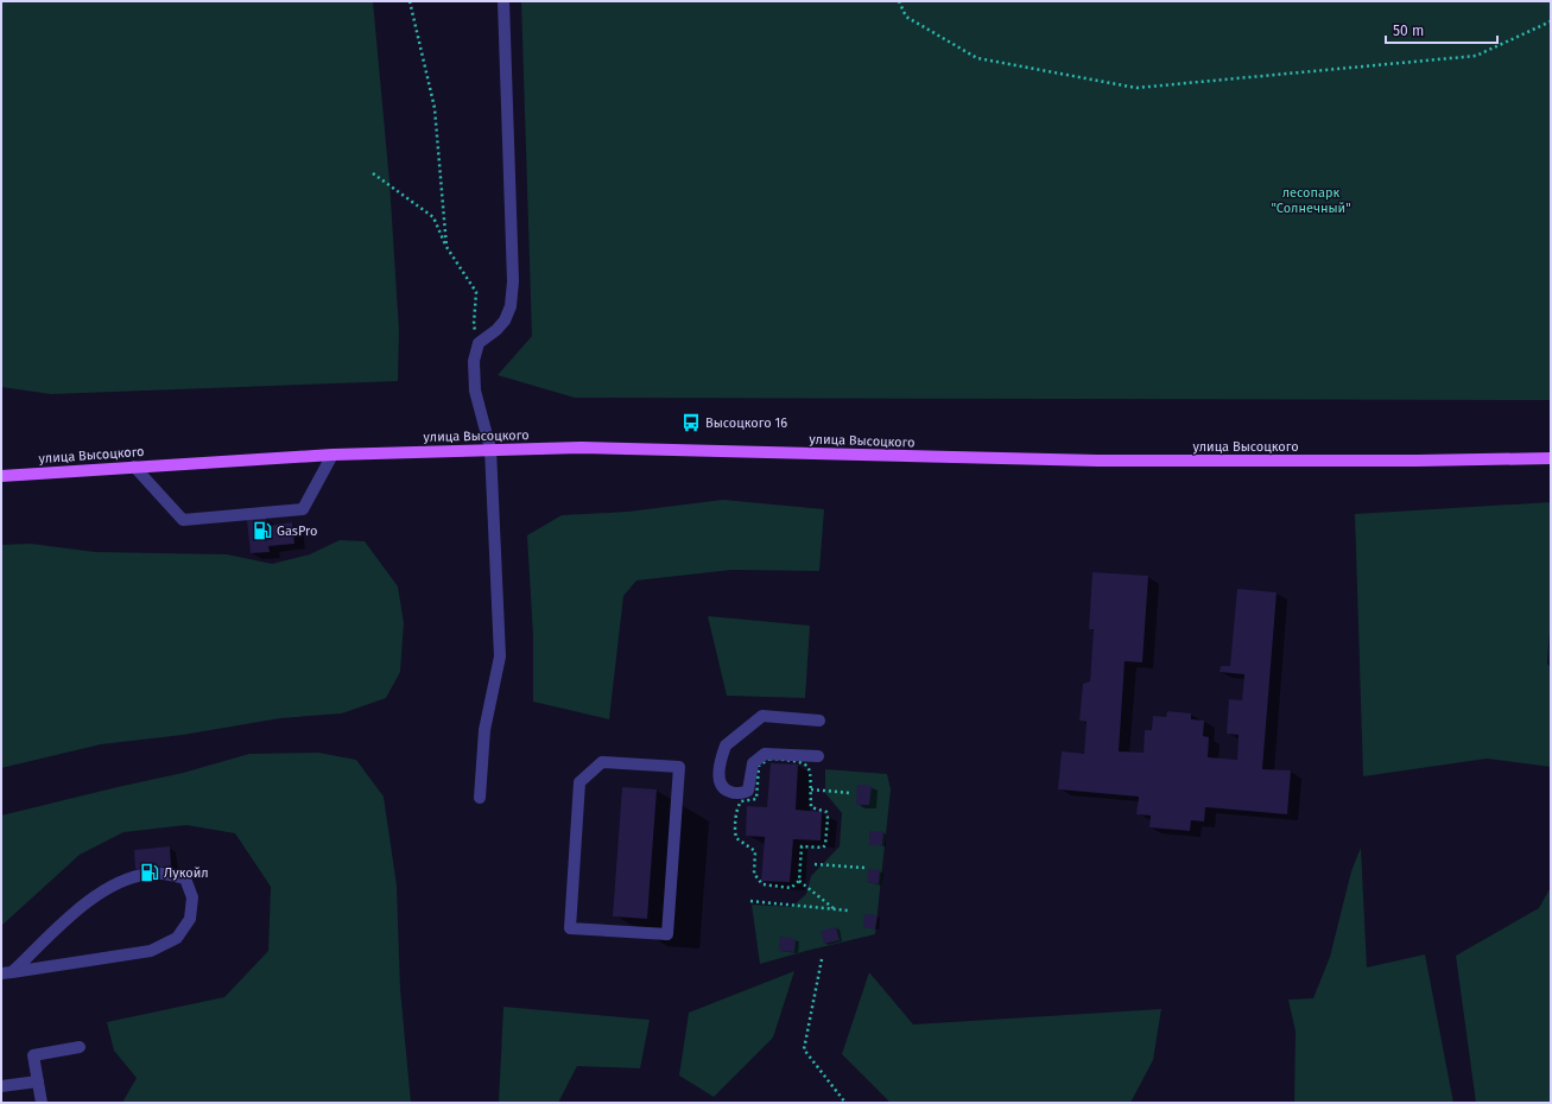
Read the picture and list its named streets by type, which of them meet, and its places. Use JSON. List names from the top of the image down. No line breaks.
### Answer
{"streets":{"main road":["улица Высоцкого"]},"parks":["лесопарк \"Солнечный\""],"places":{"bus stop":["Высоцкого 16"],"fuel station":["GasPro","Лукойл"]},"scale_bar":"50 m"}
